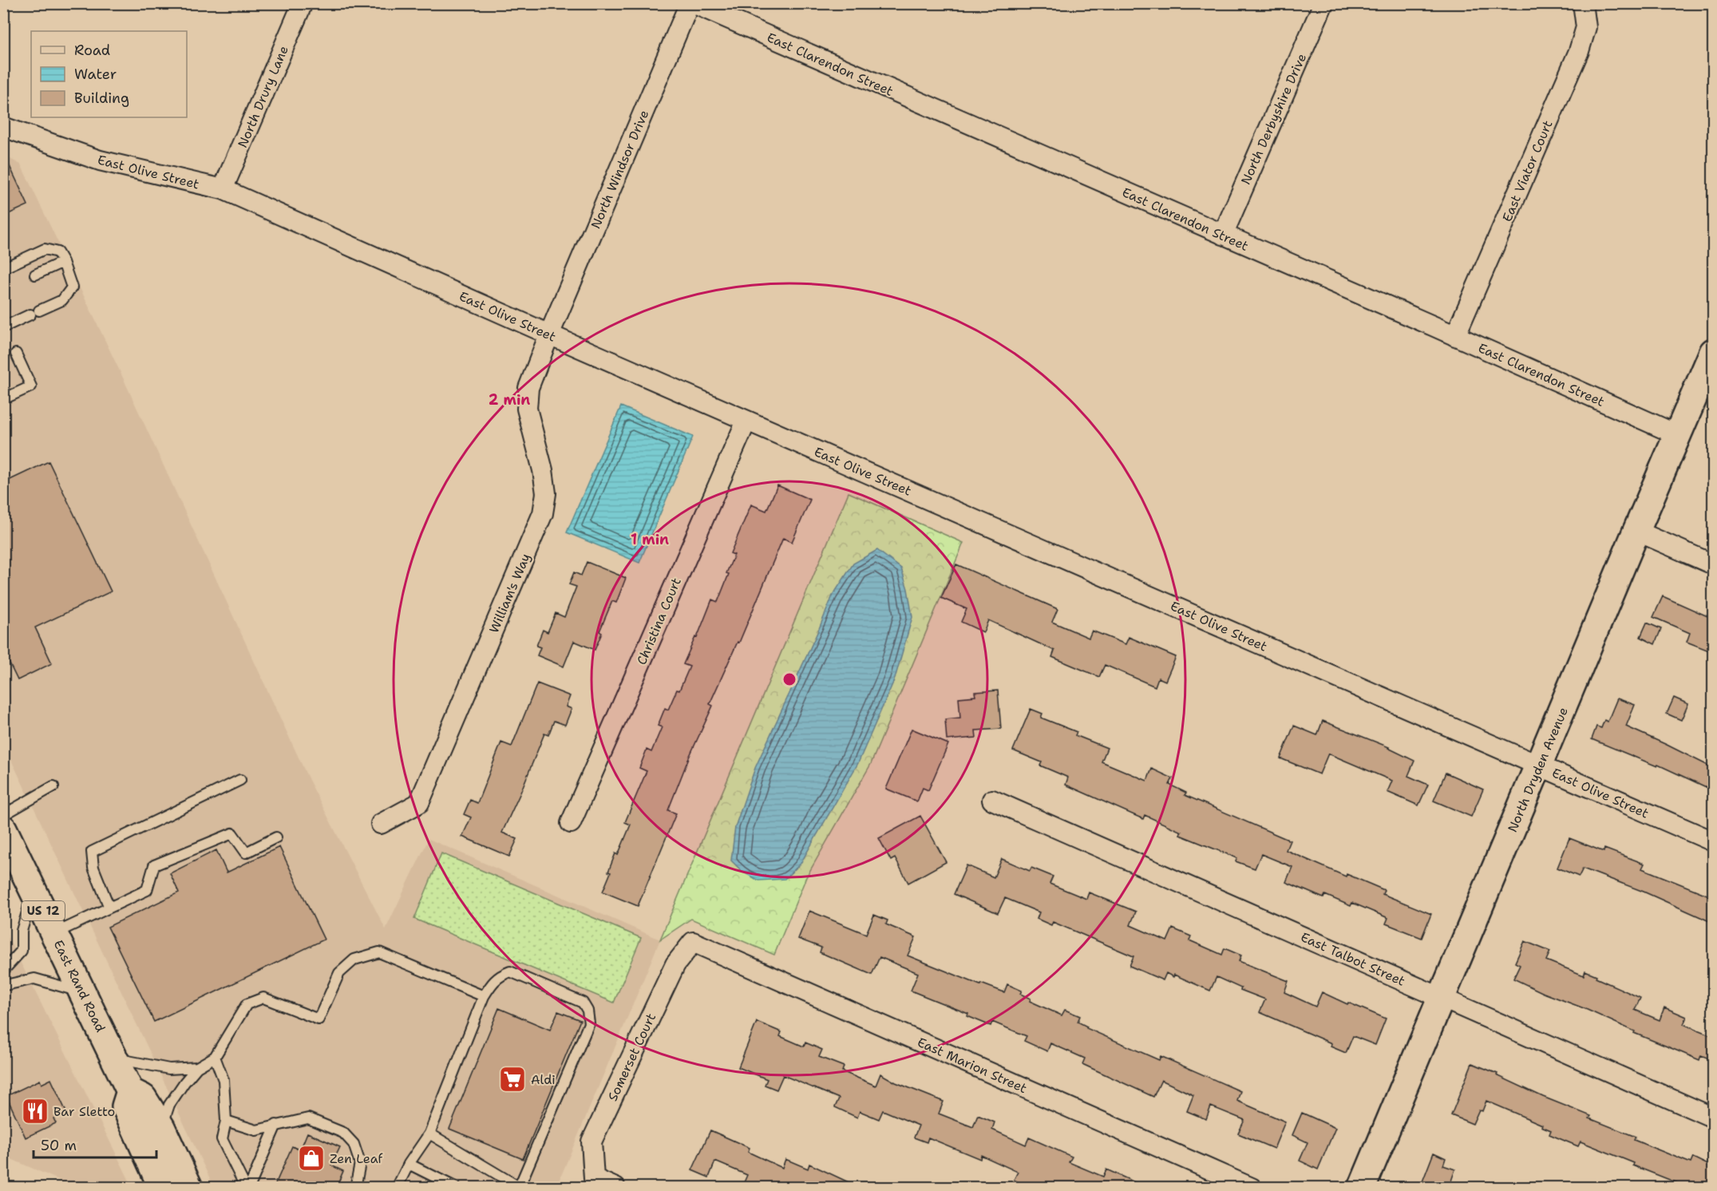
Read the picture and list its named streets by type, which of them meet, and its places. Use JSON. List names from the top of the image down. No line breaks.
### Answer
{"streets":{"street":["East Clarendon Street","North Drury Lane","North Derbyshire Drive","North Windsor Drive","East Viator Court","East Olive Street","William's Way","Christina Court","North Dryden Avenue","US 12","East Talbot Street","East Rand Road","Somerset Court","East Marion Street"]},"crossings":[["East Clarendon Street","North Derbyshire Drive"],["East Clarendon Street","North Windsor Drive"],["East Clarendon Street","East Viator Court"],["East Clarendon Street","North Dryden Avenue"],["North Drury Lane","East Olive Street"],["North Windsor Drive","East Olive Street"],["North Windsor Drive","William's Way"],["East Olive Street","William's Way"],["East Olive Street","Christina Court"],["East Olive Street","North Dryden Avenue"],["North Dryden Avenue","East Talbot Street"],["Somerset Court","East Marion Street"]],"places":{"supermarket":["Aldi"],"restaurant":["Bar Sletto"],"shop":["Zen Leaf"]},"legend":["Road","Water","Building"],"scale_bar":"50 m","rings":["2 min","1 min"]}
